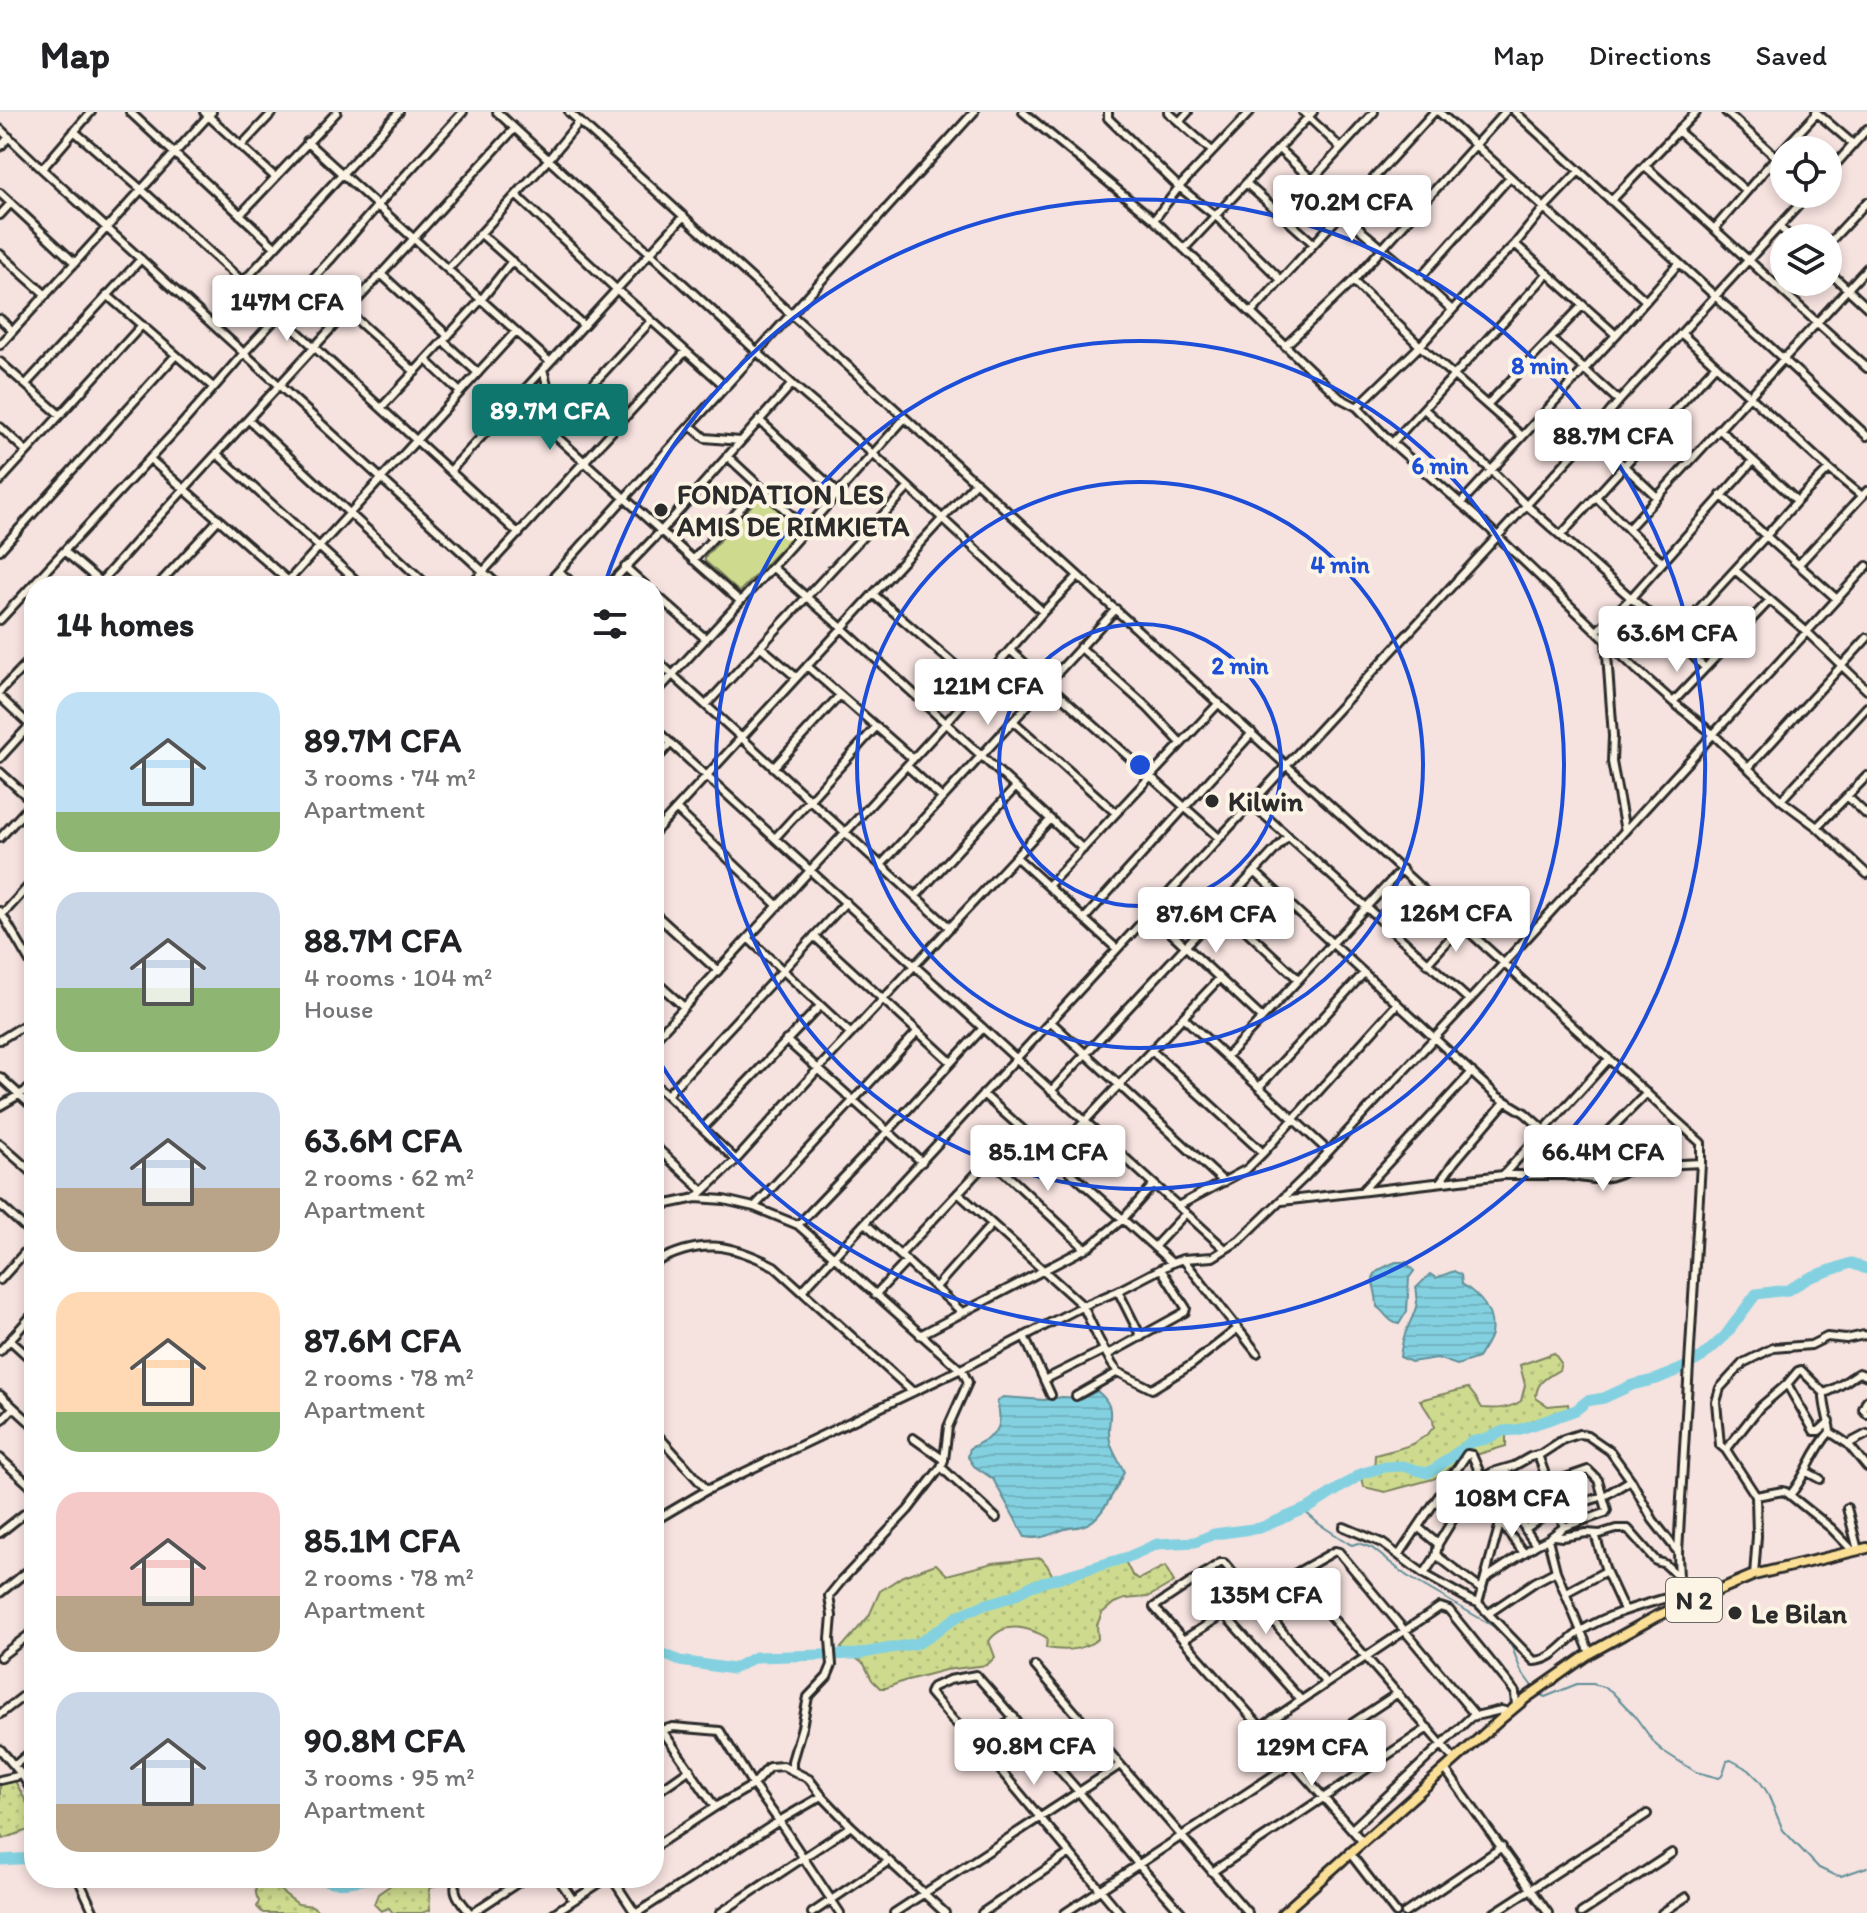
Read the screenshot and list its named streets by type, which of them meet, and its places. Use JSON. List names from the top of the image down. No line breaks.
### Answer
{"streets":{"main road":["N 2"]},"places":["FONDATION LES AMIS DE RIMKIETA","Kilwin","Le Bilan"],"page":{"header":"Map","nav":["Map","Directions","Saved"],"price":["70.2M CFA","147M CFA","89.7M CFA","88.7M CFA","63.6M CFA","121M CFA","126M CFA","87.6M CFA","85.1M CFA","66.4M CFA","108M CFA","135M CFA","90.8M CFA","129M CFA"],"heading":"14 homes","list":[{"name":"89.7M CFA","note":"3 rooms · 74 m² · Apartment"},{"name":"88.7M CFA","note":"4 rooms · 104 m² · House"},{"name":"63.6M CFA","note":"2 rooms · 62 m² · Apartment"},{"name":"87.6M CFA","note":"2 rooms · 78 m² · Apartment"},{"name":"85.1M CFA","note":"2 rooms · 78 m² · Apartment"},{"name":"90.8M CFA","note":"3 rooms · 95 m² · Apartment"}]},"rings":["8 min","6 min","4 min","2 min"]}
